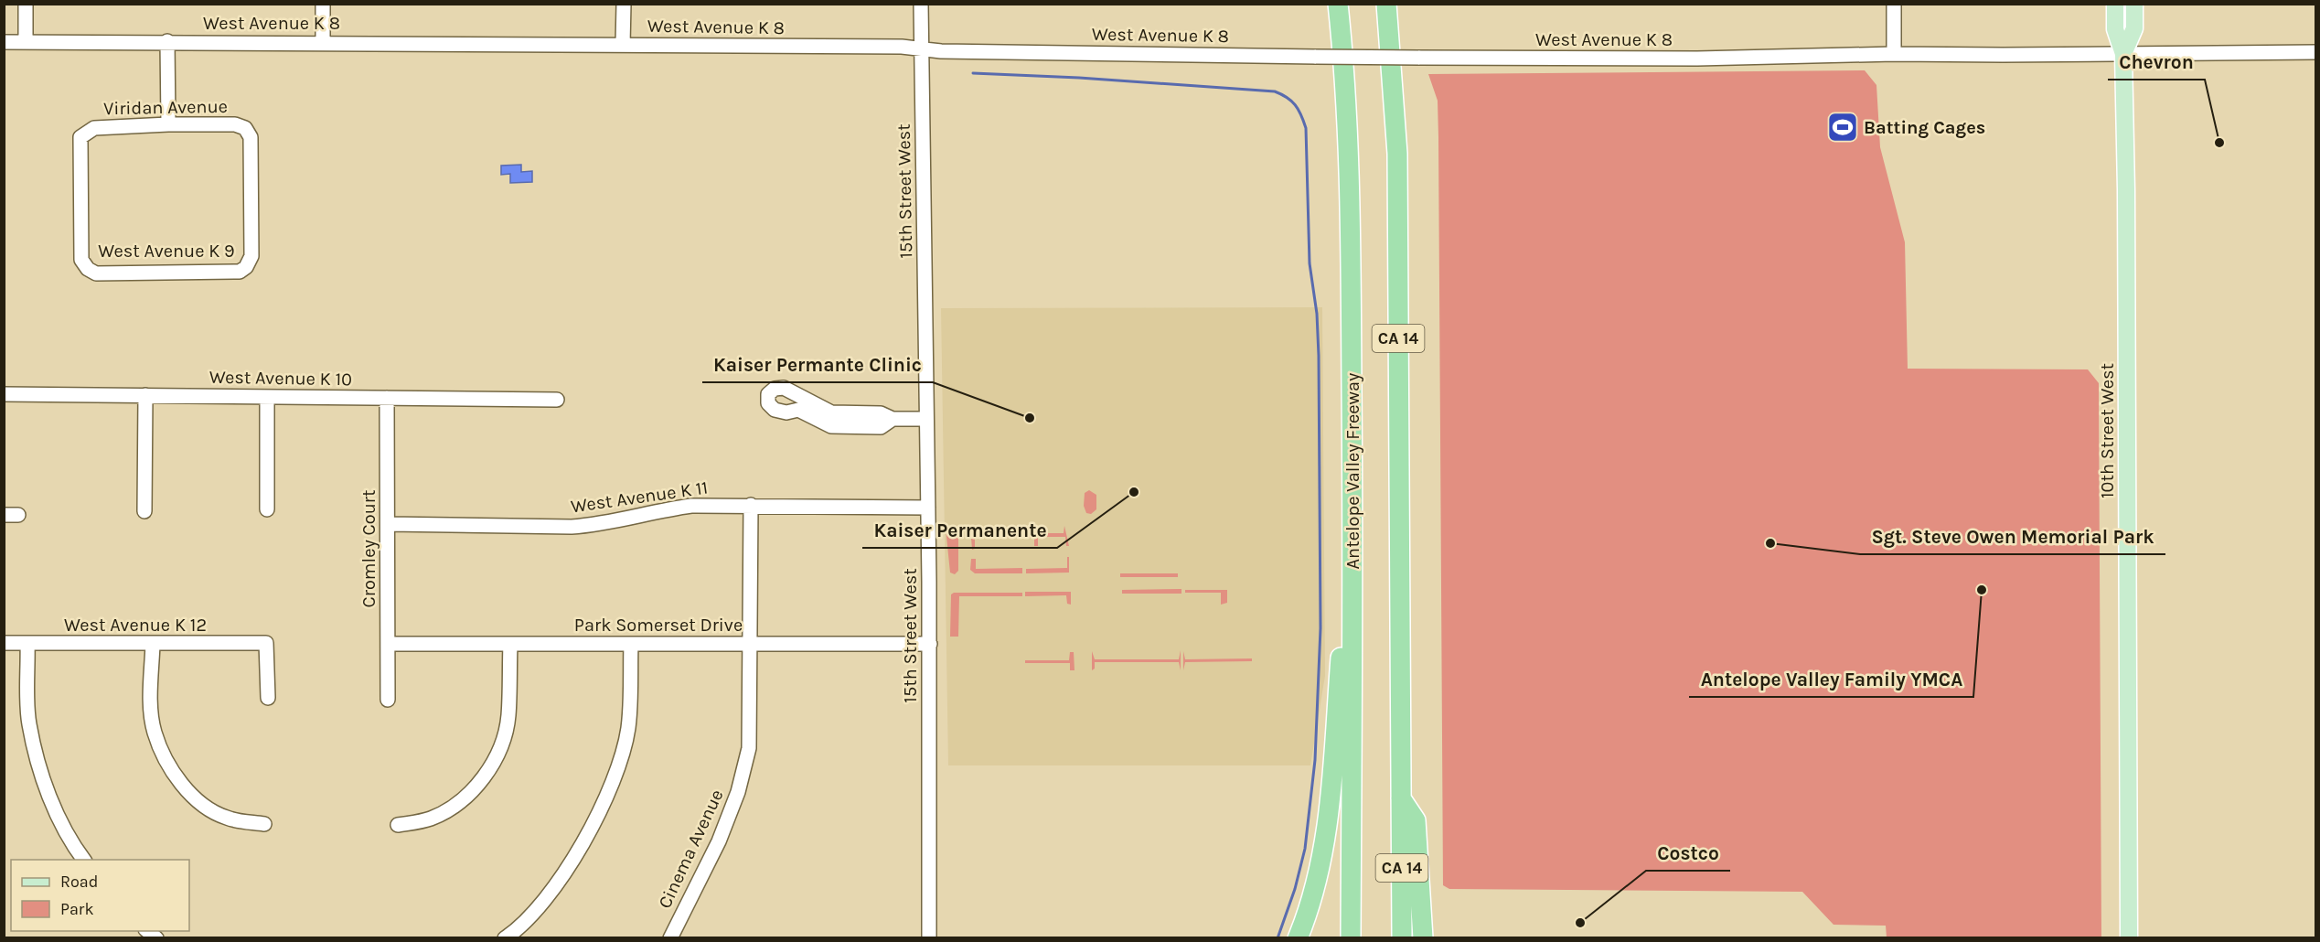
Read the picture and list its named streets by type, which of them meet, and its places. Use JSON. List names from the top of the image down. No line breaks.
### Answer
{"streets":{"highway":["CA 14","Antelope Valley Freeway"],"main road":["10th Street West"],"street":["West Avenue K 8","Viridan Avenue","15th Street West","West Avenue K 9","West Avenue K 10","West Avenue K 11","Cromley Court","West Avenue K 12","Park Somerset Drive","Cinema Avenue"]},"crossings":[["West Avenue K 8","15th Street West"],["West Avenue K 8","10th Street West"],["Viridan Avenue","West Avenue K 9"],["15th Street West","West Avenue K 11"],["15th Street West","Park Somerset Drive"],["West Avenue K 10","Cromley Court"],["West Avenue K 11","Cromley Court"],["West Avenue K 11","Cinema Avenue"],["Cromley Court","Park Somerset Drive"],["Park Somerset Drive","Cinema Avenue"]],"places":{"sports":["Batting Cages"],"other":["Chevron","Kaiser Permante Clinic","Kaiser Permanente","Sgt. Steve Owen Memorial Park","Antelope Valley Family YMCA","Costco"]},"legend":["Road","Park"]}
